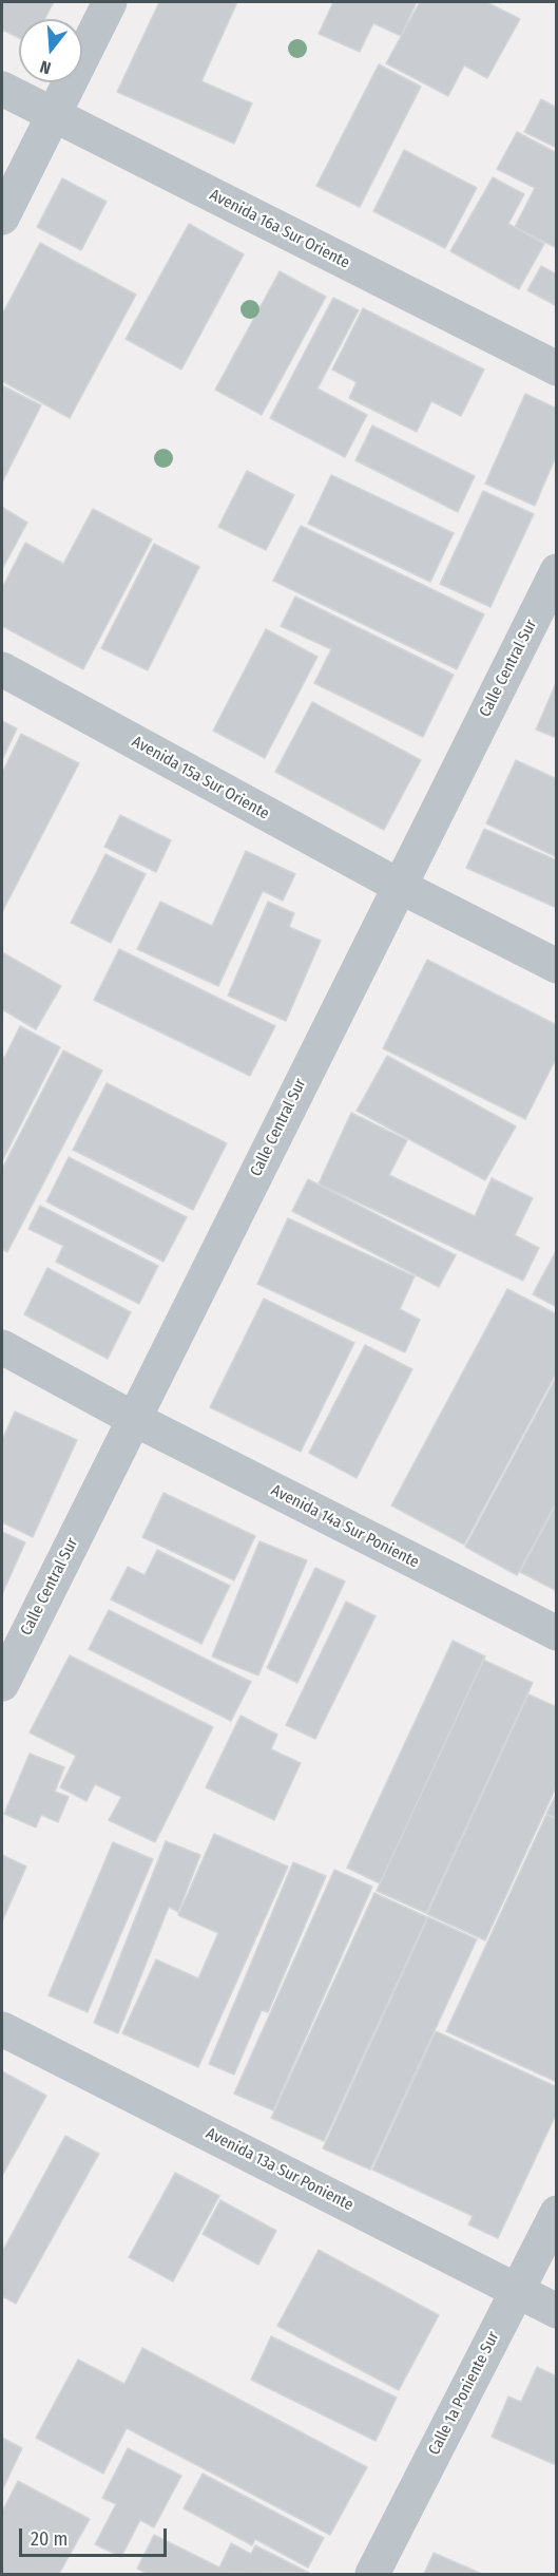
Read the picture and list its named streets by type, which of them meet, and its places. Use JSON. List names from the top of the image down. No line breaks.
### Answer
{"streets":{"street":["Avenida 16a Sur Oriente","Calle Central Sur","Avenida 15a Sur Oriente","Avenida 14a Sur Poniente","Avenida 13a Sur Poniente","Calle 1a Poniente Sur"]},"crossings":[["Calle Central Sur","Avenida 15a Sur Oriente"],["Calle Central Sur","Avenida 14a Sur Poniente"],["Avenida 13a Sur Poniente","Calle 1a Poniente Sur"]],"scale_bar":"20 m","north":"bottom"}
